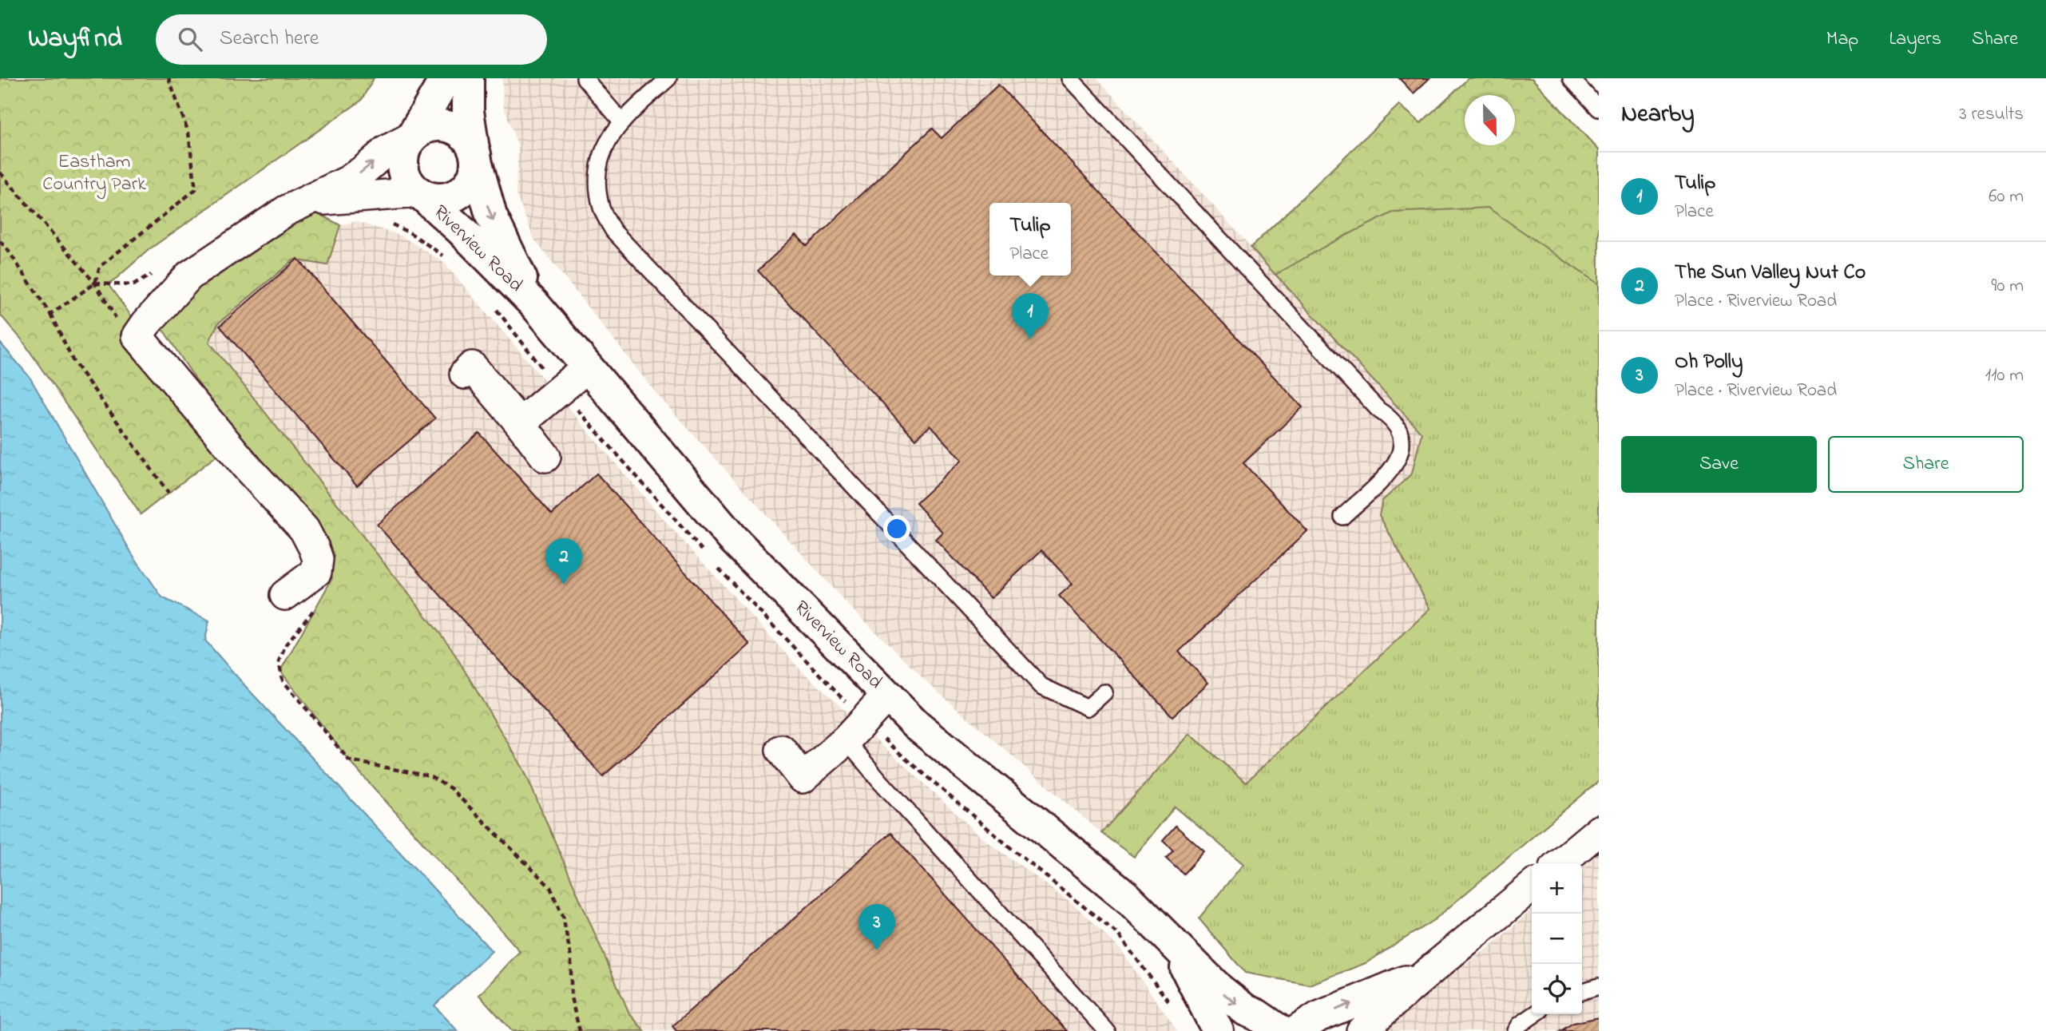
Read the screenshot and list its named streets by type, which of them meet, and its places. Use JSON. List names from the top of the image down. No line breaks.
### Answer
{"streets":{"street":["Riverview Road"]},"parks":["Eastham Country Park"],"north":"bottom","page":{"header":"Wayfind","search":"Search here","nav":["Map","Layers","Share"],"heading":["Nearby","3 results"],"list":[{"mark":"1","name":"Tulip","note":"Place","value":"60 m"},{"mark":"2","name":"The Sun Valley Nut Co","note":"Place · Riverview Road","value":"90 m"},{"mark":"3","name":"Oh Polly","note":"Place · Riverview Road","value":"110 m"}],"popup":["Tulip","Place"],"pins":["1","2","3"],"buttons":["Save","Share"],"map_buttons":["+","−"]}}
